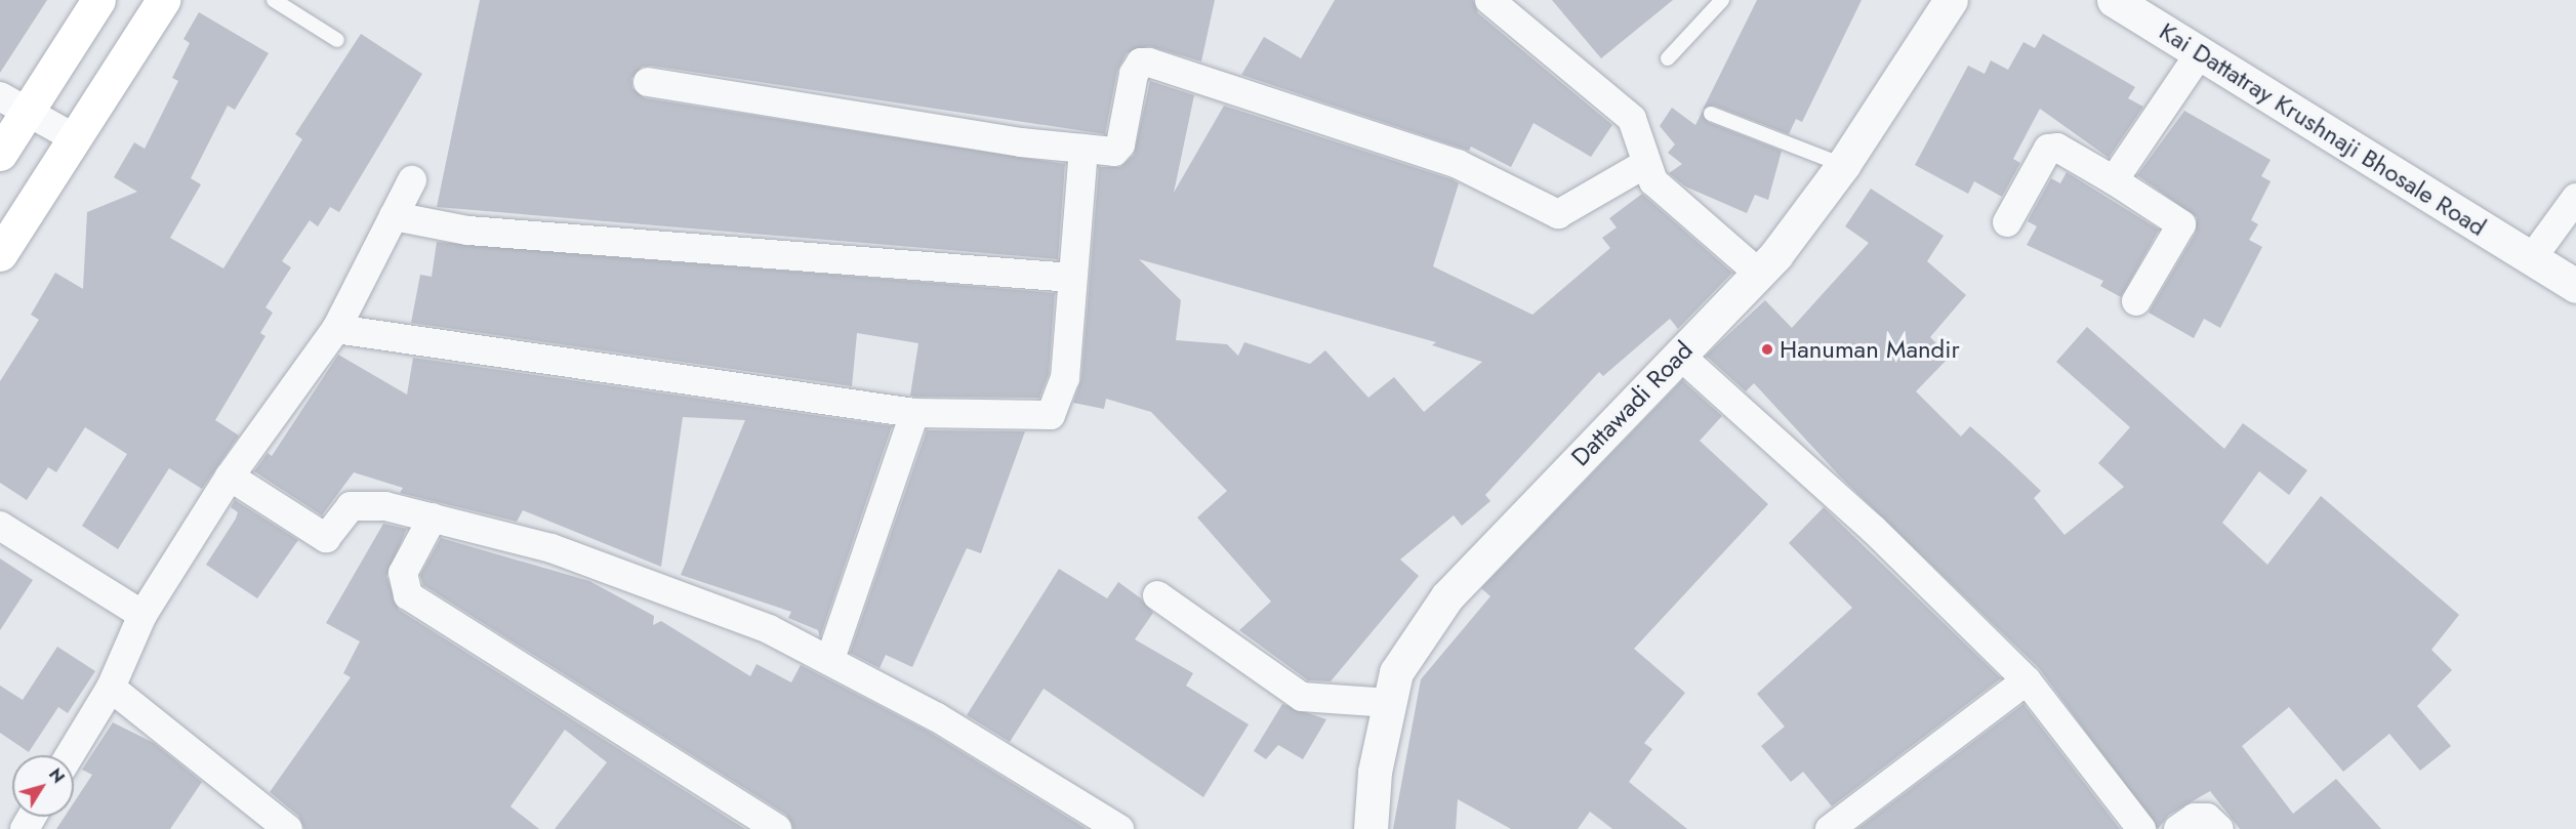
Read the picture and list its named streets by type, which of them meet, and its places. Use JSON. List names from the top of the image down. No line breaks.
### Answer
{"streets":{"street":["Kai Dattatray Krushnaji Bhosale Road","Dattawadi Road"]},"places":["Hanuman Mandir"],"north":"top right"}
